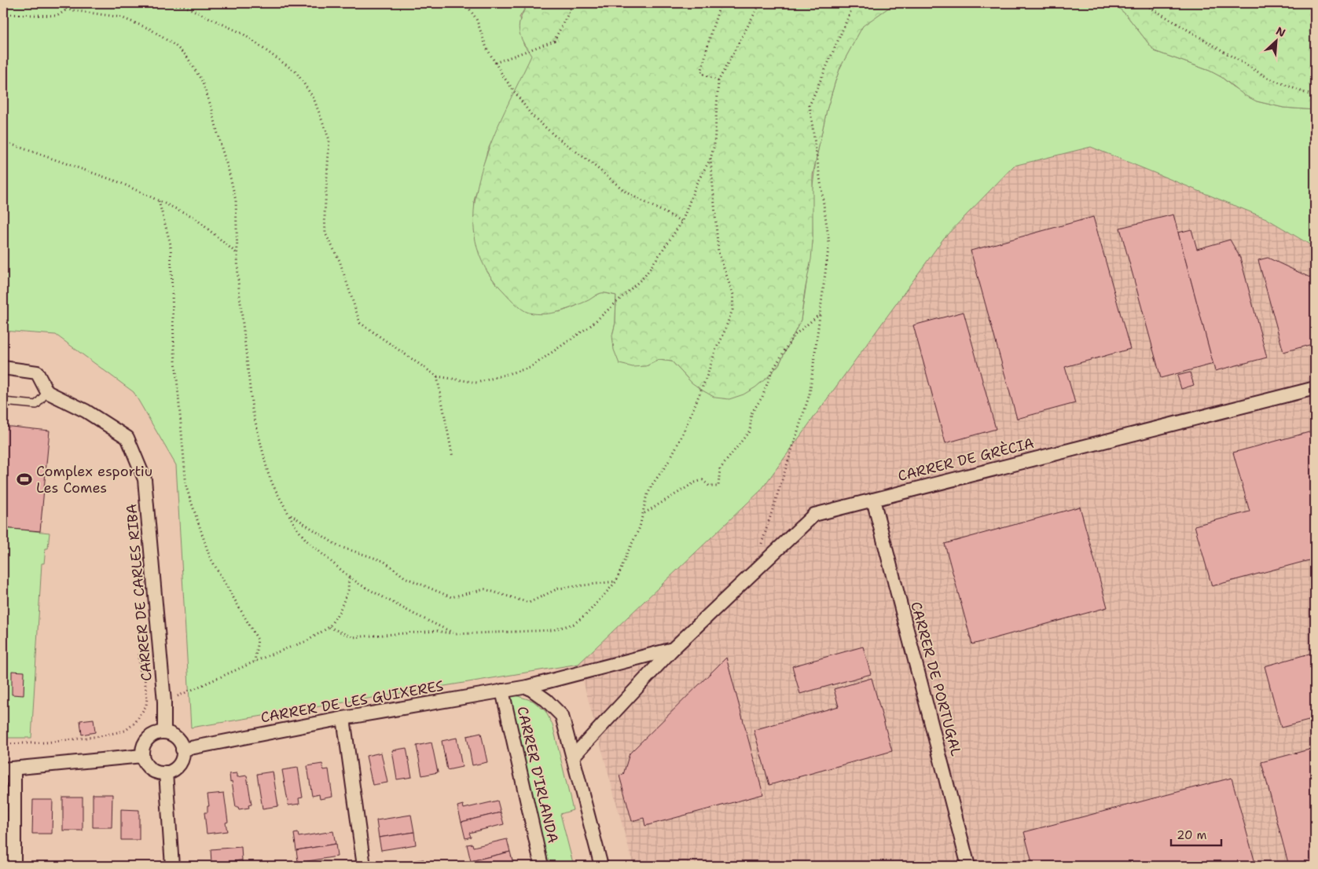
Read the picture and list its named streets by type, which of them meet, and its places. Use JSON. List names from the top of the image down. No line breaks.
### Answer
{"streets":{"street":["CARRER DE GRÈCIA","CARRER DE CARLES RIBA","CARRER DE PORTUGAL","CARRER DE LES GUIXERES","CARRER D'IRLANDA"]},"crossings":[["CARRER DE GRÈCIA","CARRER DE PORTUGAL"],["CARRER DE GRÈCIA","CARRER DE LES GUIXERES"],["CARRER DE GRÈCIA","CARRER D'IRLANDA"],["CARRER DE CARLES RIBA","CARRER DE LES GUIXERES"],["CARRER DE LES GUIXERES","CARRER D'IRLANDA"]],"places":{"sports":["Complex esportiu Les Comes"]},"scale_bar":"20 m","north":"top right"}
